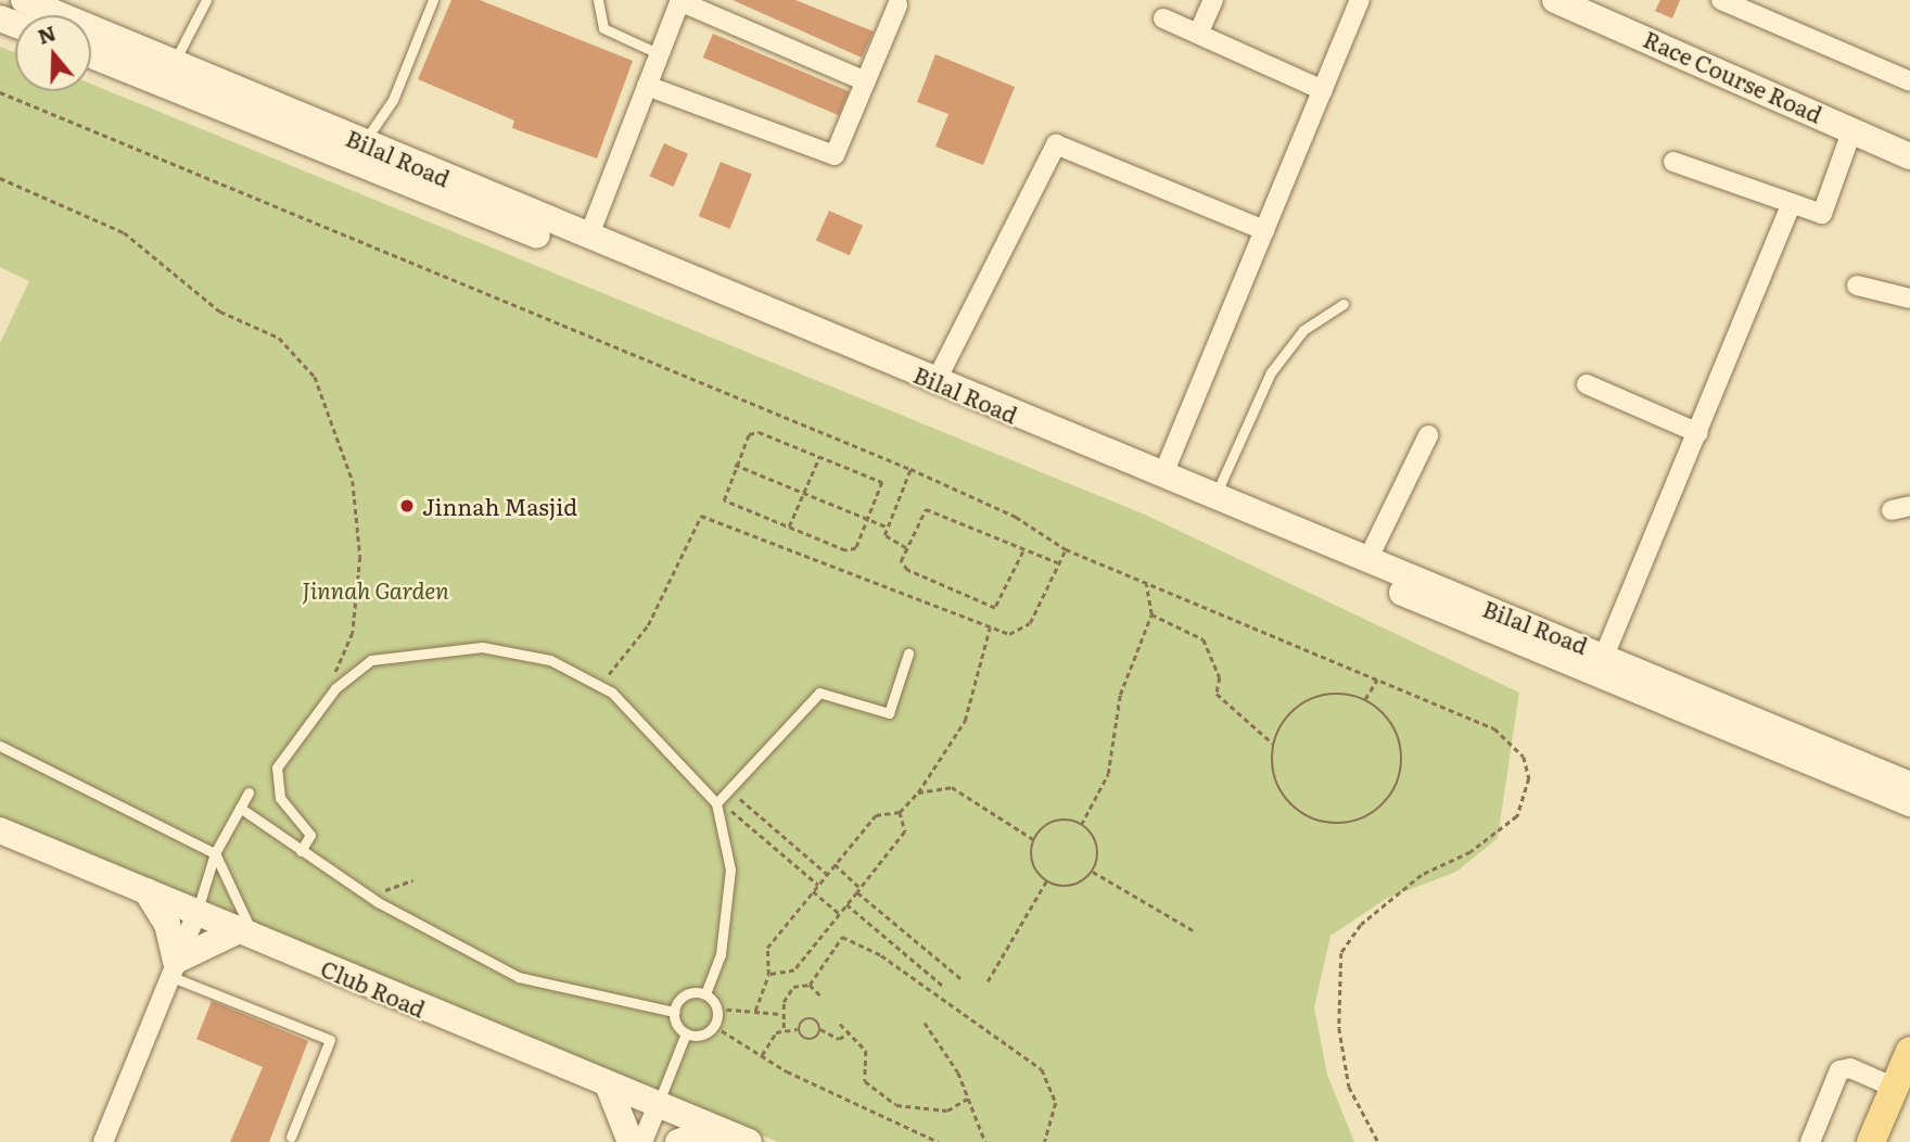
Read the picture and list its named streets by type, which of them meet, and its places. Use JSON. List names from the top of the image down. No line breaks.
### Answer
{"streets":{"main road":["Race Course Road","Bilal Road","Club Road"]},"parks":["Jinnah Garden"],"places":["Jinnah Masjid"],"north":"top"}
